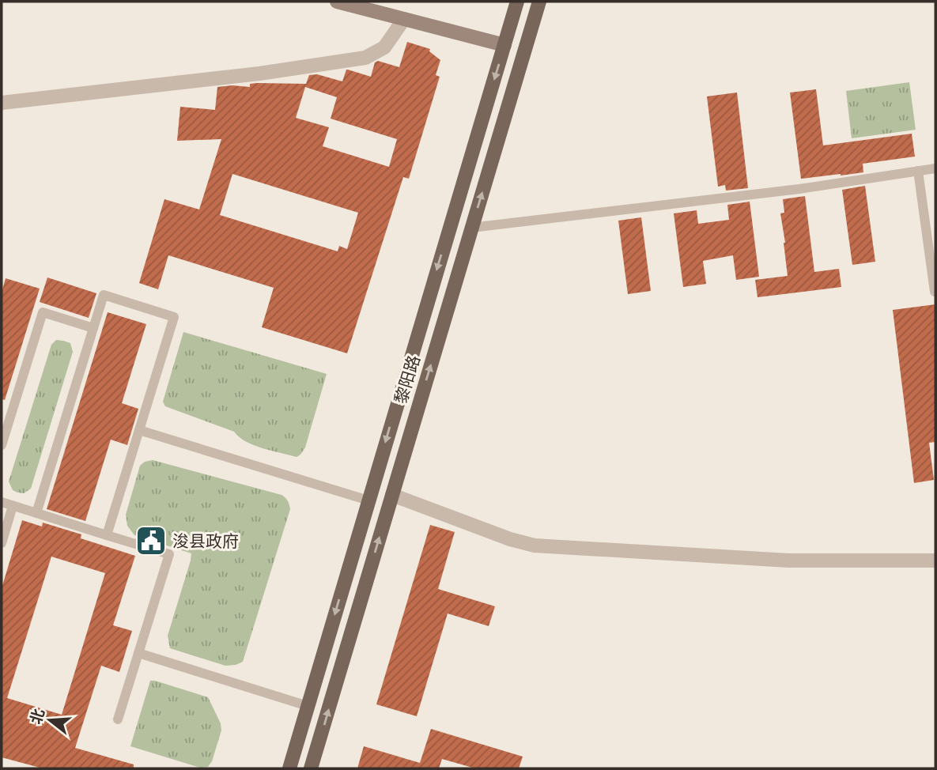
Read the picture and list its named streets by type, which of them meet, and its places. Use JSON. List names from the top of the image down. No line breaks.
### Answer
{"streets":{"main road":["黎阳路"]},"places":{"public building":["浚县政府"]},"north":"left"}
